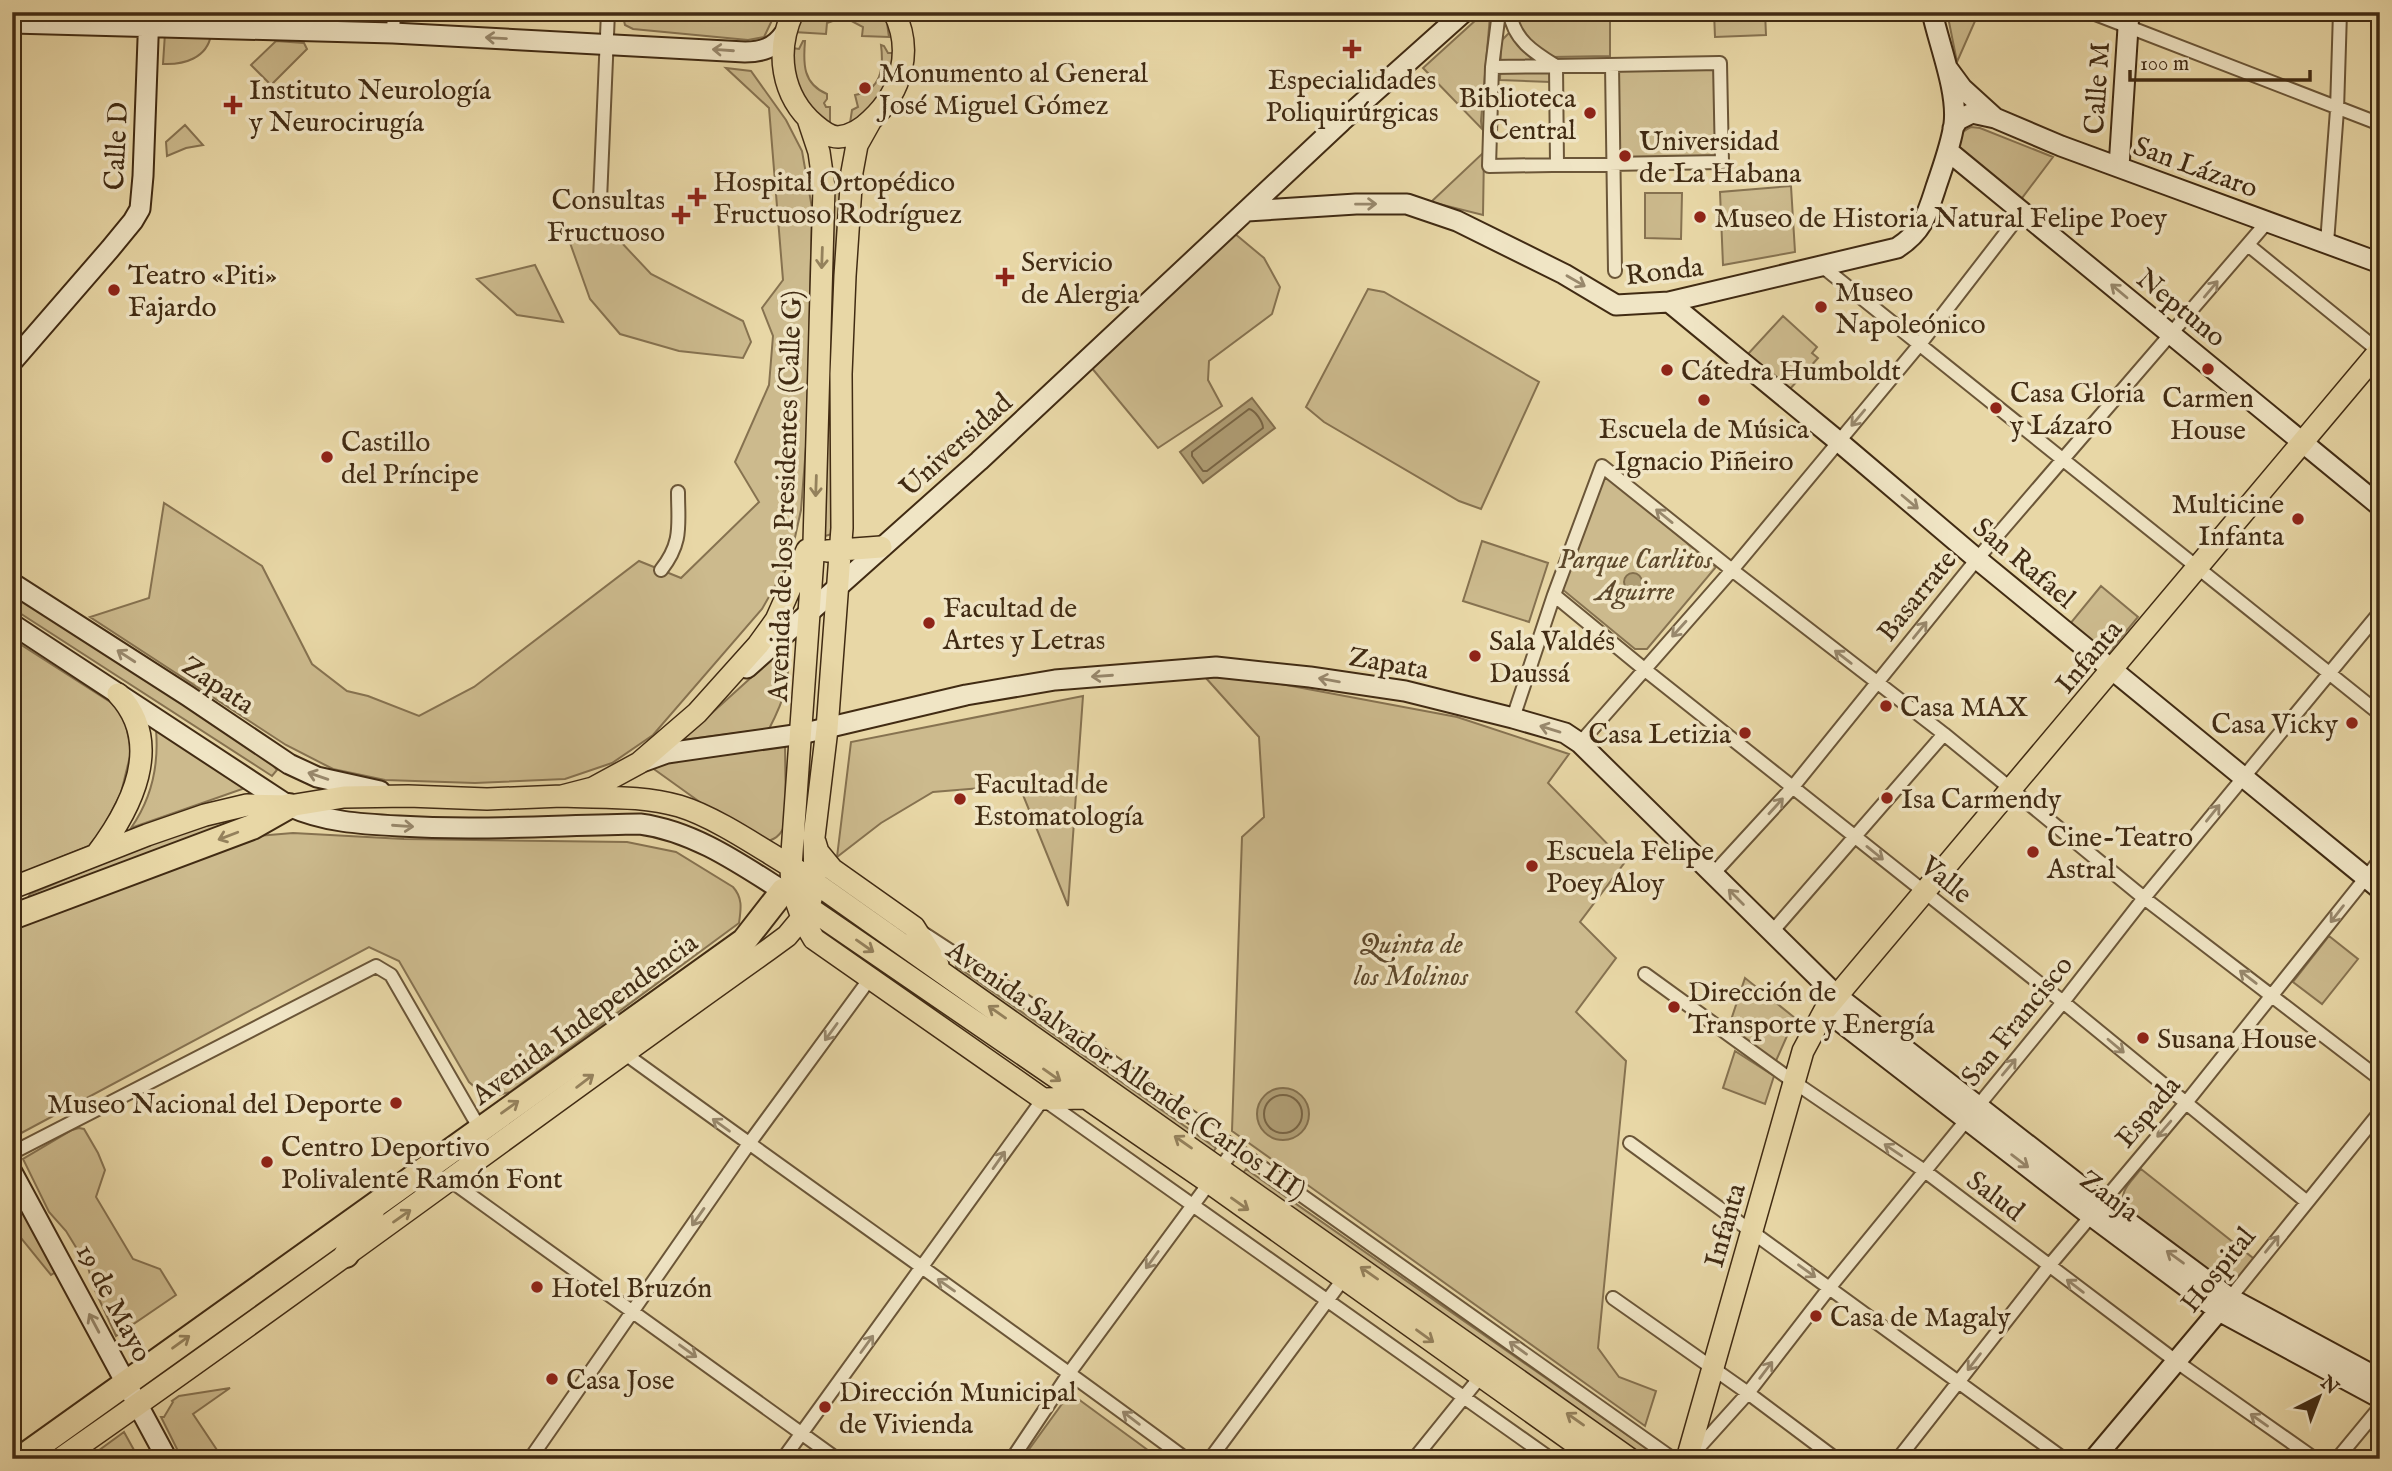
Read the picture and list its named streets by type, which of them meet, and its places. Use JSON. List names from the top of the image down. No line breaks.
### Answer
{"streets":{"highway":["Avenida Independencia"],"main road":["Calle M","Calle D","San Lázaro","Ronda","Neptuno","Universidad","Avenida de los Presidentes (Calle G)","San Rafael","Infanta","Zapata","Avenida Salvador Allende (Carlos III)","Zanja","Hospital","19 de Mayo"],"street":["Basarrate","Valle","San Francisco","Espada","Salud"]},"crossings":[["Calle M","San Lázaro"],["San Lázaro","Ronda"],["San Lázaro","Basarrate"],["Ronda","Neptuno"],["Ronda","Universidad"],["Ronda","San Rafael"],["Neptuno","Basarrate"],["Neptuno","Infanta"],["Universidad","Avenida de los Presidentes (Calle G)"],["Avenida de los Presidentes (Calle G)","Zapata"],["Avenida de los Presidentes (Calle G)","Avenida Independencia"],["Avenida de los Presidentes (Calle G)","Avenida Salvador Allende (Carlos III)"],["San Rafael","Basarrate"],["San Rafael","Infanta"],["San Rafael","San Francisco"],["San Rafael","Espada"],["Basarrate","Zapata"],["Basarrate","Valle"],["Infanta","Zapata"],["Infanta","Valle"],["Infanta","San Francisco"],["Infanta","Salud"],["Infanta","Zanja"],["Zapata","Avenida Salvador Allende (Carlos III)"],["Zapata","Zanja"],["Valle","San Francisco"],["Valle","Espada"],["Valle","Hospital"],["Avenida Independencia","Avenida Salvador Allende (Carlos III)"],["Avenida Independencia","19 de Mayo"],["San Francisco","Salud"],["San Francisco","Zanja"],["Espada","Salud"],["Espada","Zanja"],["Salud","Hospital"],["Zanja","Hospital"]],"one_way":["Ronda","San Francisco","Espada","Salud","19 de Mayo"],"parks":["Parque Carlitos Aguirre","Quinta de los Molinos"],"places":{"health":["Especialidades Poliquirúrgicas","Instituto Neurología y Neurocirugía","Hospital Ortopédico Fructuoso Rodríguez","Consultas Fructuoso","Servicio de Alergia"],"other":["Monumento al General José Miguel Gómez","Biblioteca Central","Universidad de La Habana","Museo de Historia Natural Felipe Poey","Teatro «Piti» Fajardo","Museo Napoleónico","Carmen House","Cátedra Humboldt","Escuela de Música Ignacio Piñeiro","Casa Gloria y Lázaro","Castillo del Príncipe","Multicine Infanta","Facultad de Artes y Letras","Sala Valdés Daussá","Casa MAX","Casa Vicky","Casa Letizia","Isa Carmendy","Facultad de Estomatología","Cine-Teatro Astral","Escuela Felipe Poey Aloy","Dirección de Transporte y Energía","Susana House","Museo Nacional del Deporte","Centro Deportivo Polivalente Ramón Font","Hotel Bruzón","Casa de Magaly","Casa Jose","Dirección Municipal de Vivienda"]},"scale_bar":"100 m","north":"top right"}
